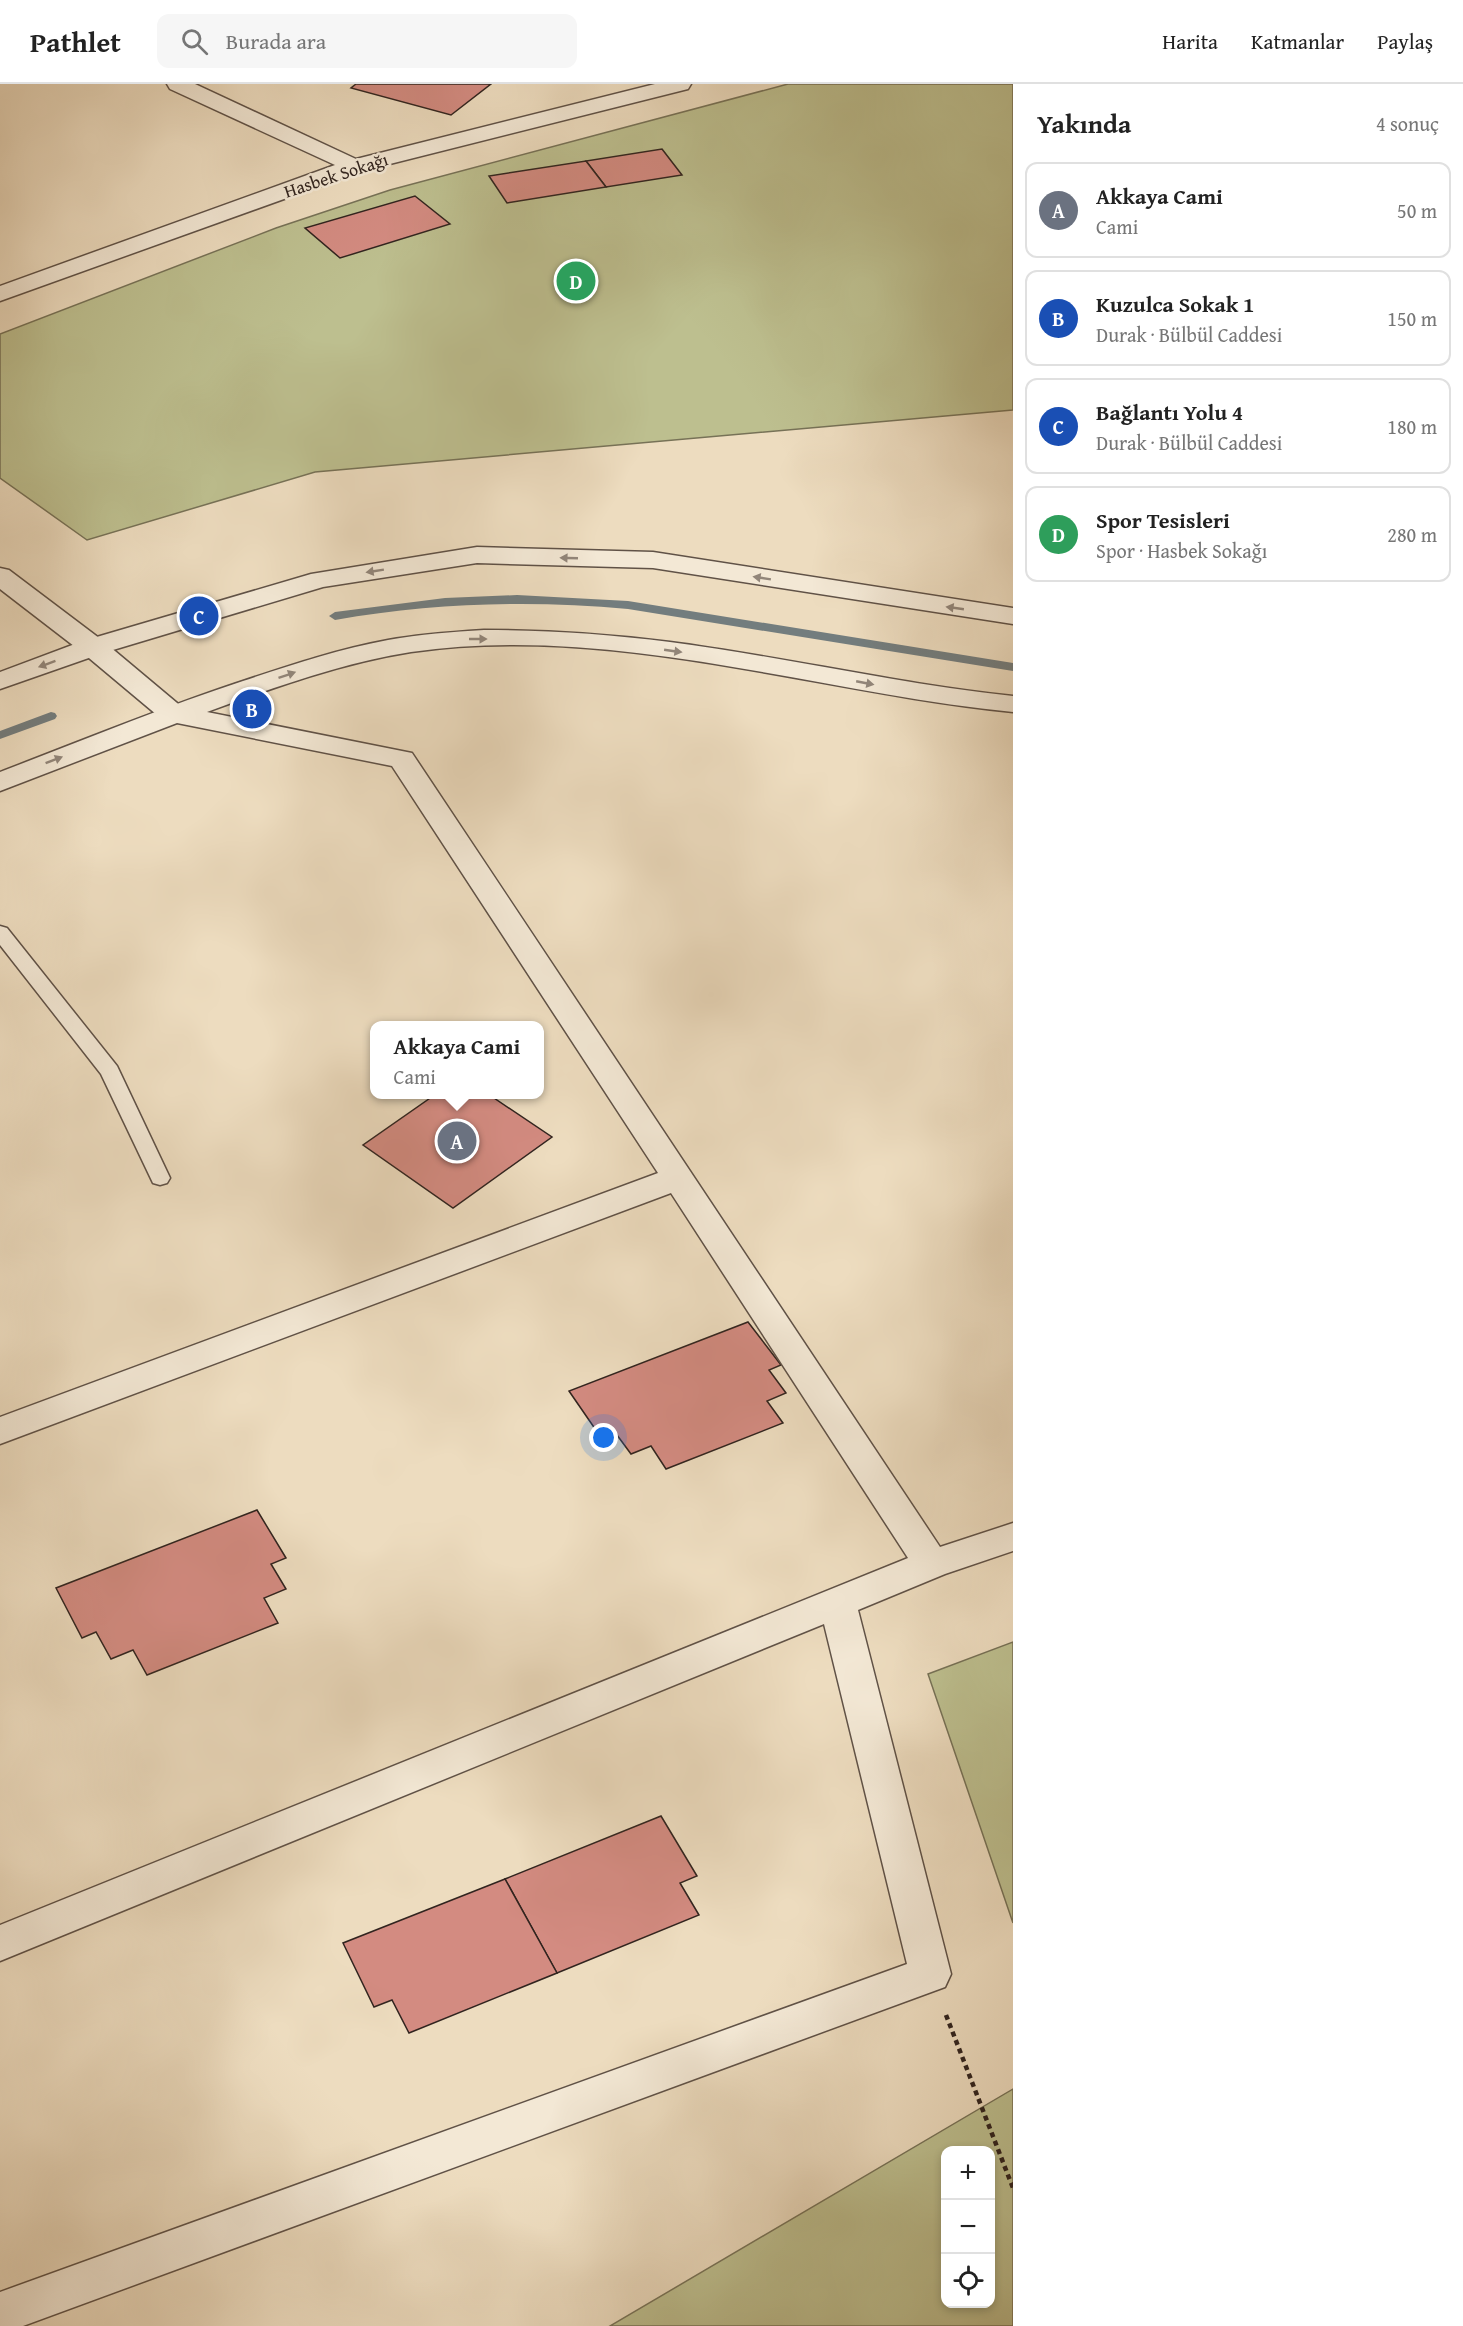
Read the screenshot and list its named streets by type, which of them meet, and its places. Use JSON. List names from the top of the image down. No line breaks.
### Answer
{"streets":{"street":["Hasbek Sokağı"]},"page":{"header":"Pathlet","search":"Burada ara","nav":["Harita","Katmanlar","Paylaş"],"heading":["Yakında","4 sonuç"],"list":[{"mark":"A","name":"Akkaya Cami","note":"Cami","value":"50 m"},{"mark":"B","name":"Kuzulca Sokak 1","note":"Durak · Bülbül Caddesi","value":"150 m"},{"mark":"C","name":"Bağlantı Yolu 4","note":"Durak · Bülbül Caddesi","value":"180 m"},{"mark":"D","name":"Spor Tesisleri","note":"Spor · Hasbek Sokağı","value":"280 m"}],"pins":["D","C","B","A"],"popup":["Akkaya Cami","Cami"],"map_buttons":["+","−"]}}
